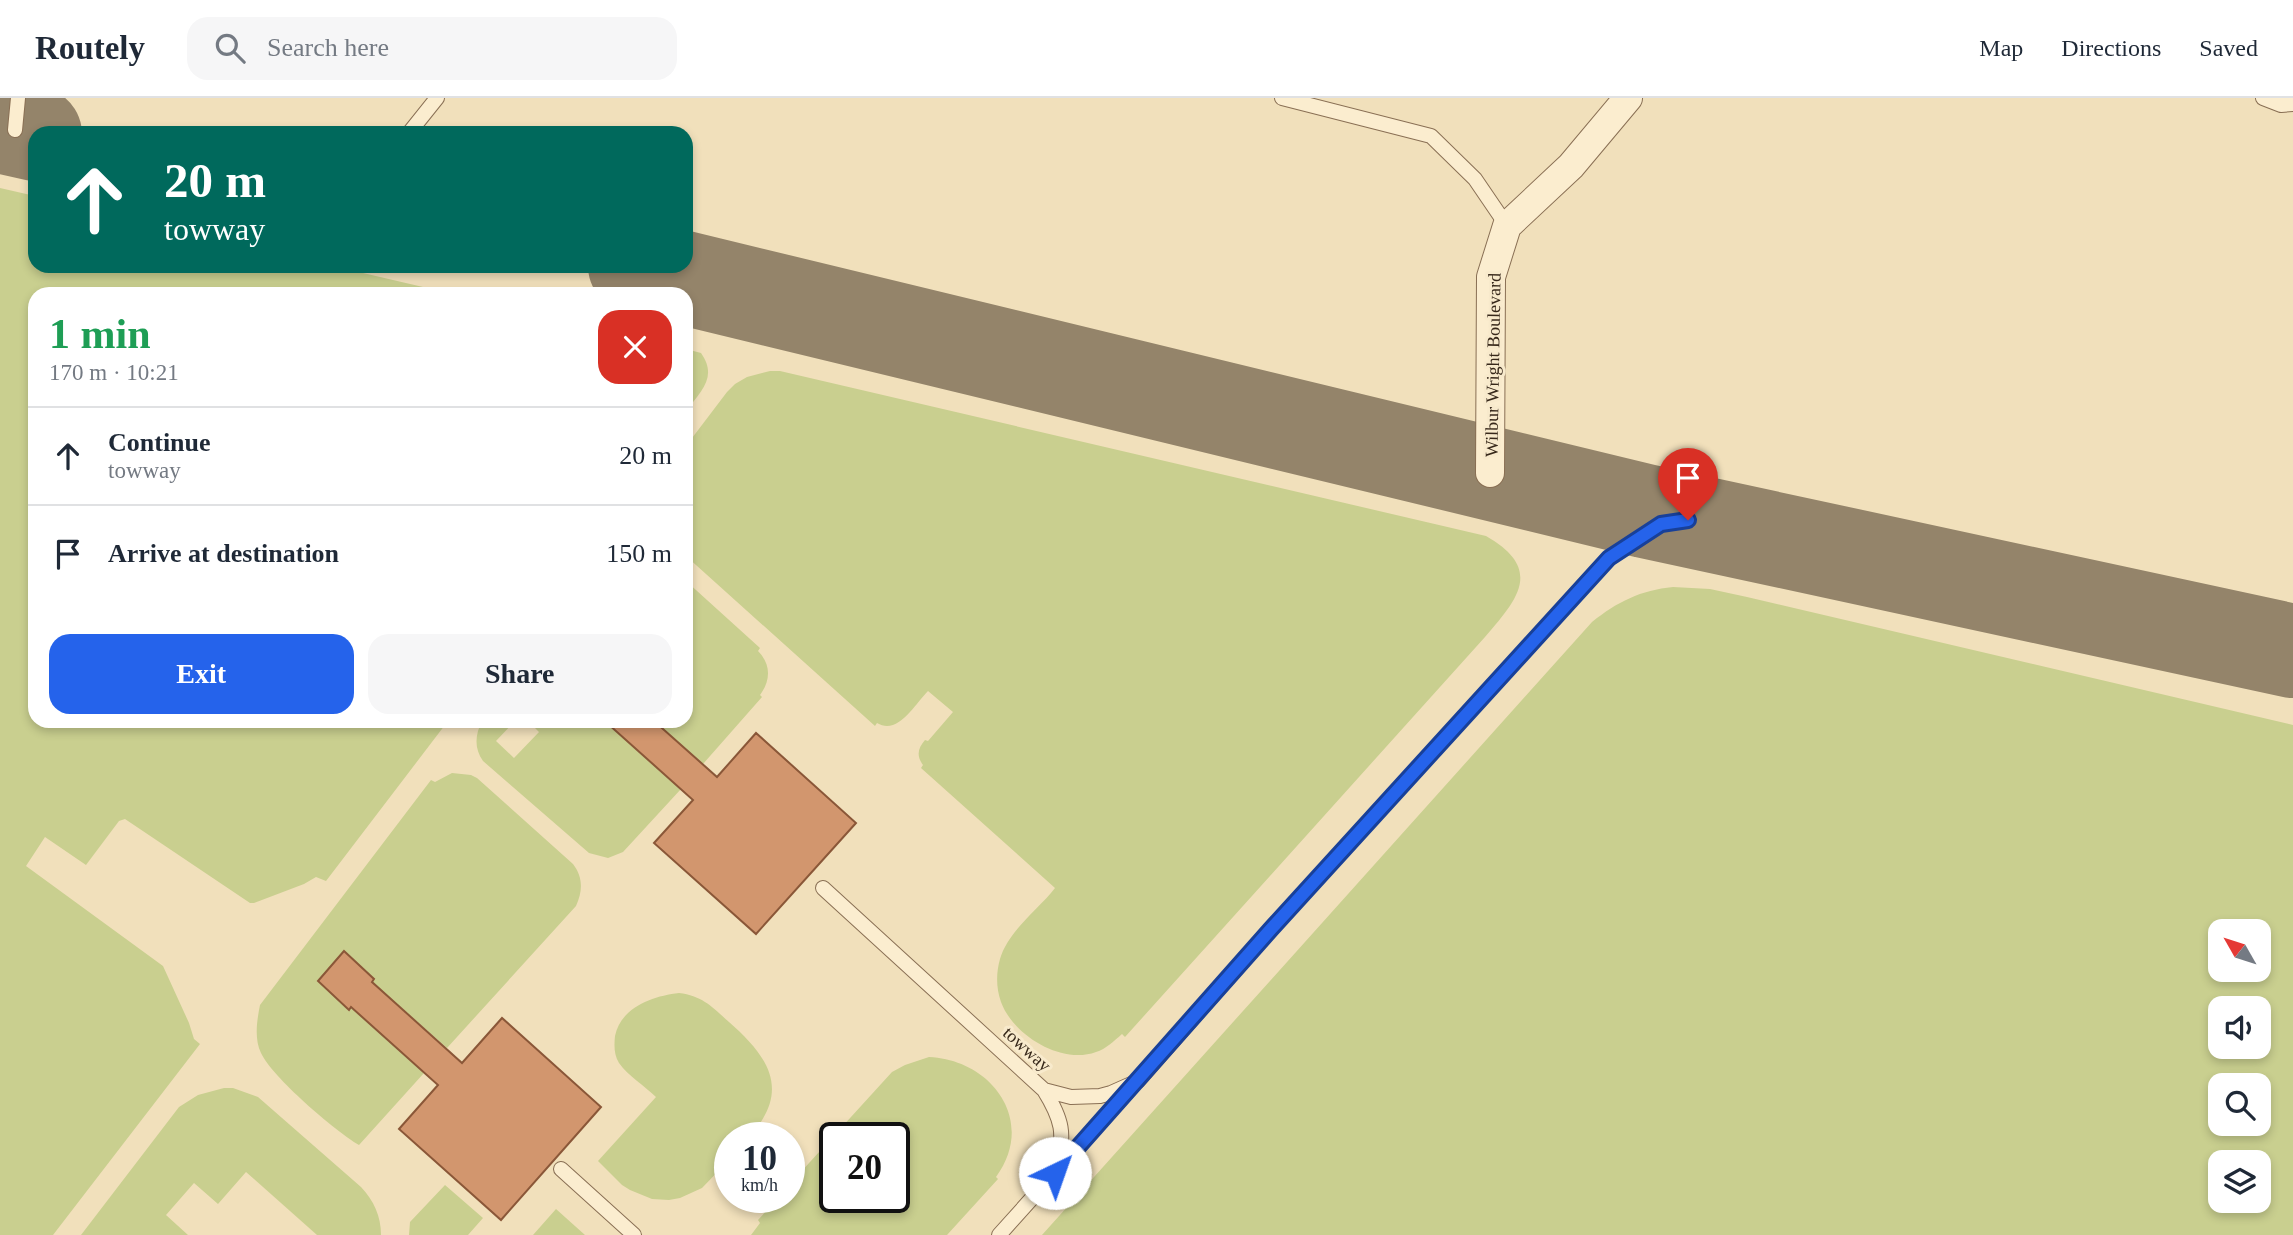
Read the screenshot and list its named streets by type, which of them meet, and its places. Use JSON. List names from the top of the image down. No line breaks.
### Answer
{"streets":{"street":["Wilbur Wright Boulevard"],"lane":["towway"]},"north":"top left","page":{"header":"Routely","search":"Search here","nav":["Map","Directions","Saved"],"turn":["20 m","towway"],"heading":["1 min","170 m · 10:21"],"list":[{"name":"Continue","note":"towway","value":"20 m"},{"name":"Arrive at destination","value":"150 m"}],"buttons":["Exit","Share"],"speed":"10 km/h","limit":"20"}}
